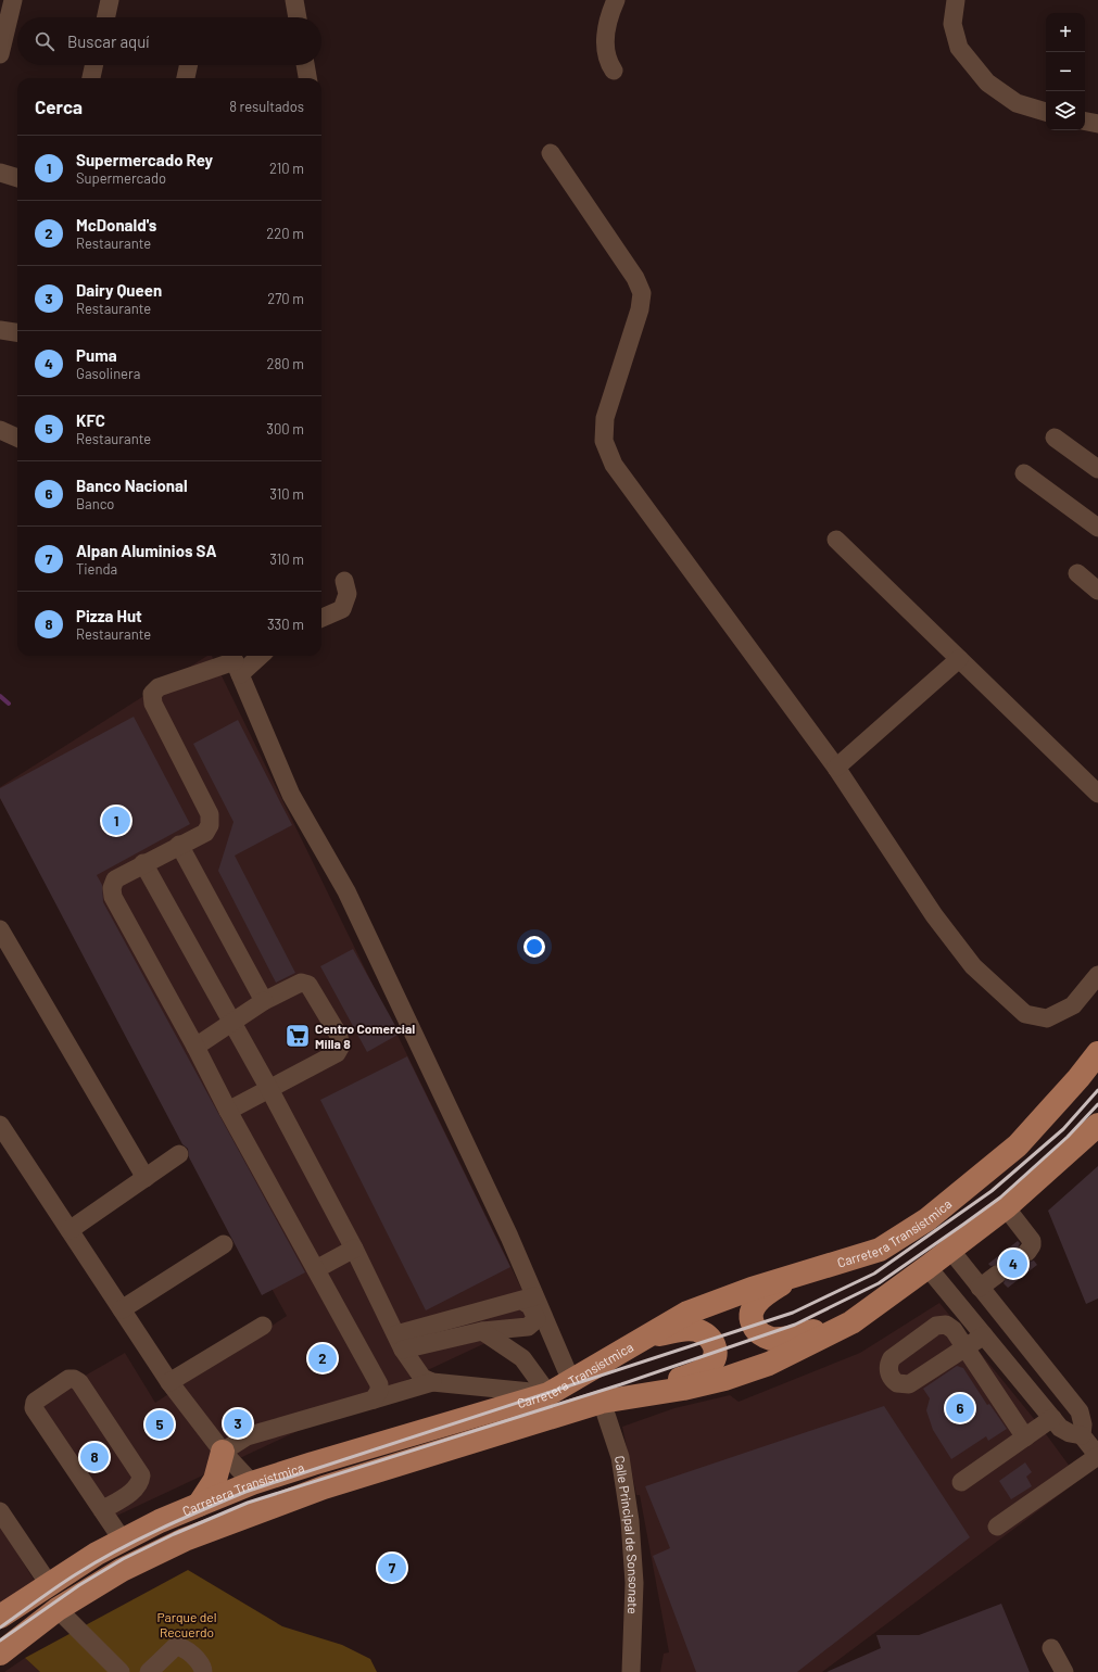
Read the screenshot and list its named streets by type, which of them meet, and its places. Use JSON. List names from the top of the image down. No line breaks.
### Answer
{"streets":{"main road":["Carretera Transístmica"],"street":["Calle Principal de Sonsonate"]},"crossings":[["Carretera Transístmica","Calle Principal de Sonsonate"]],"parks":["Parque del Recuerdo"],"places":{"supermarket":["Centro Comercial Milla 8"]},"page":{"map_buttons":["+","−"],"search":"Buscar aquí","heading":["Cerca","8 resultados"],"list":[{"mark":"1","name":"Supermercado Rey","note":"Supermercado","value":"210 m"},{"mark":"2","name":"McDonald's","note":"Restaurante","value":"220 m"},{"mark":"3","name":"Dairy Queen","note":"Restaurante","value":"270 m"},{"mark":"4","name":"Puma","note":"Gasolinera","value":"280 m"},{"mark":"5","name":"KFC","note":"Restaurante","value":"300 m"},{"mark":"6","name":"Banco Nacional","note":"Banco","value":"310 m"},{"mark":"7","name":"Alpan Aluminios SA","note":"Tienda","value":"310 m"},{"mark":"8","name":"Pizza Hut","note":"Restaurante","value":"330 m"}],"pins":["1","4","2","6","3","5","8","7"]}}
